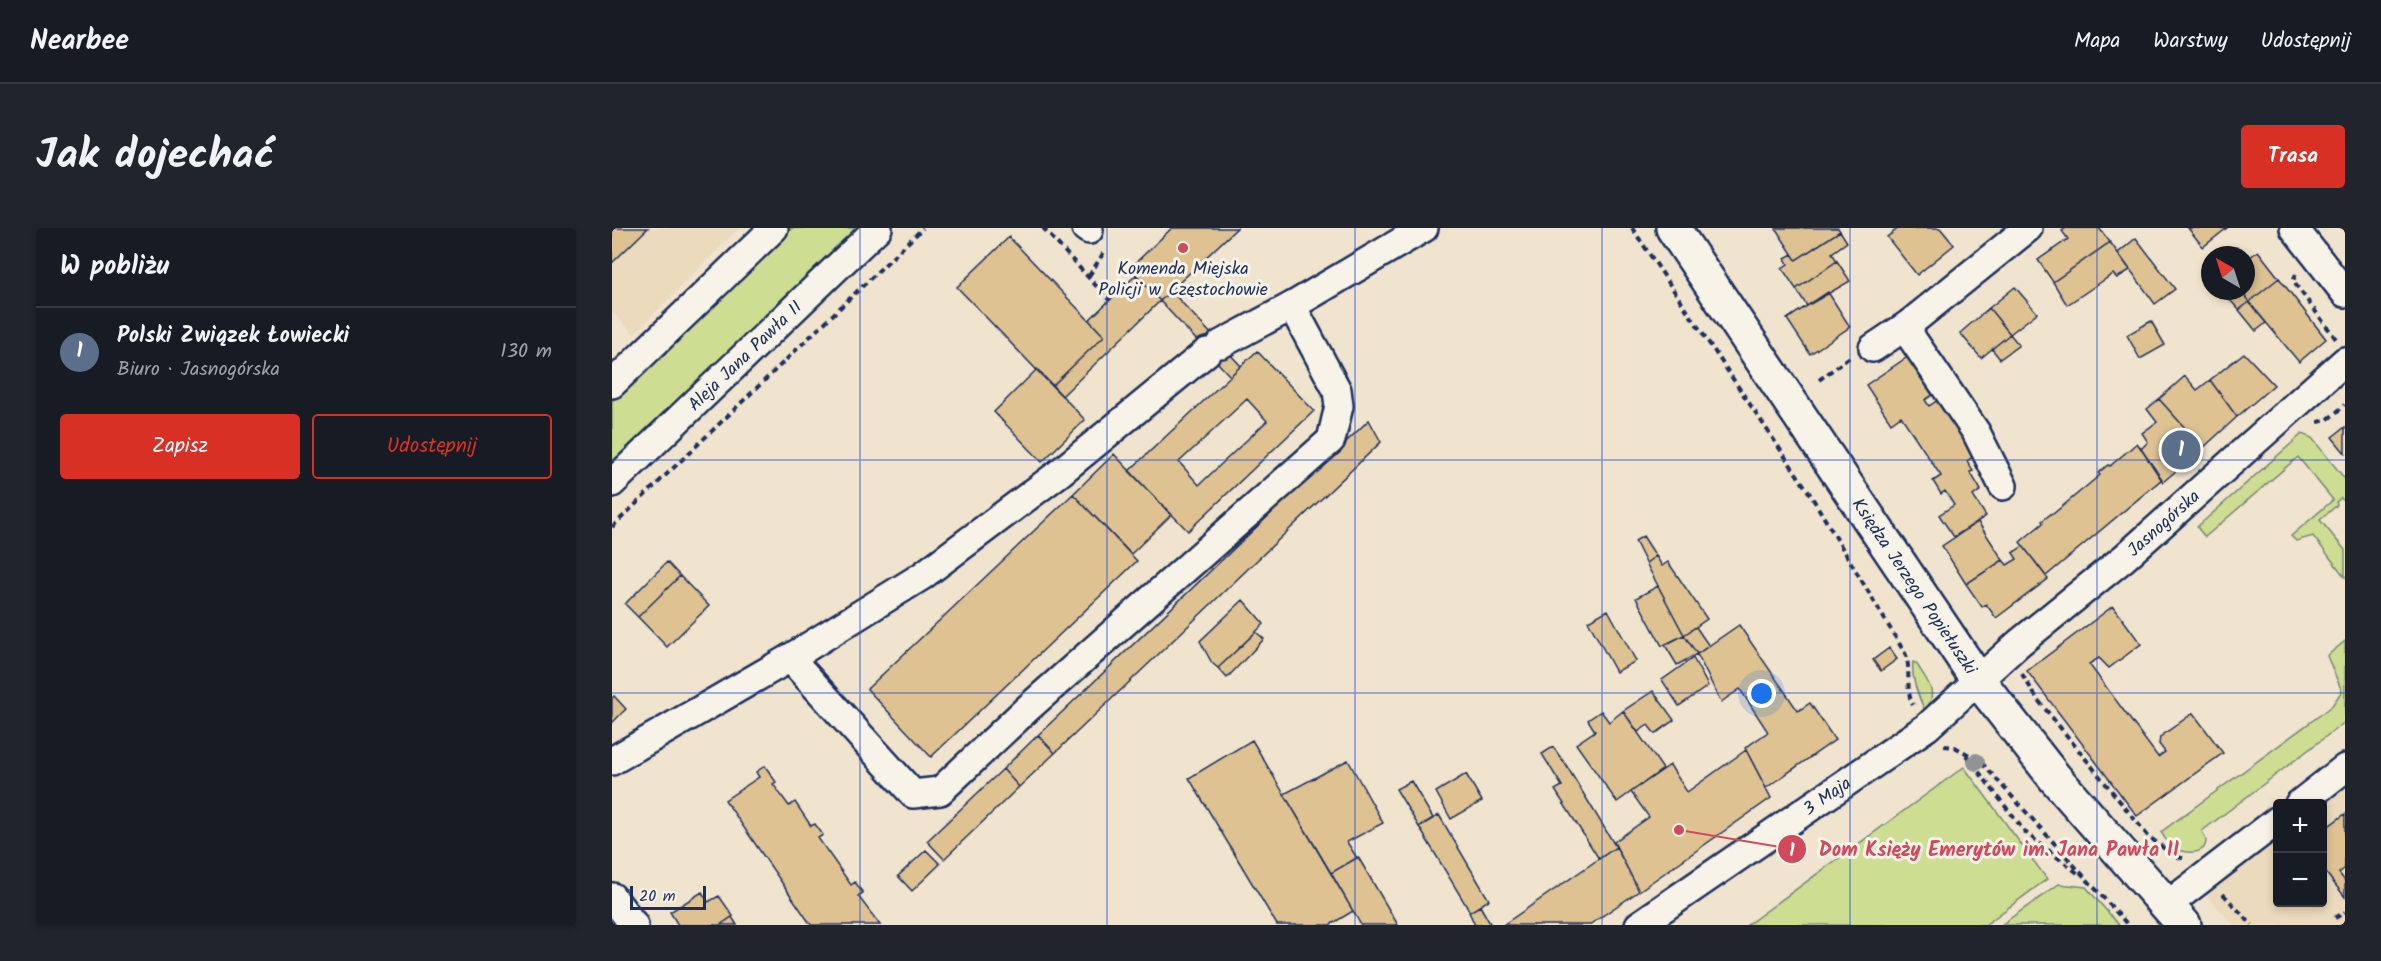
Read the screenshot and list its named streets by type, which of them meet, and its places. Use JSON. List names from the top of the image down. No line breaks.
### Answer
{"streets":{"main road":["Księdza Jerzego Popiełuszki"],"street":["Aleja Jana Pawła II","Jasnogórska","3 Maja"]},"crossings":[["Jasnogórska","Księdza Jerzego Popiełuszki"],["Jasnogórska","3 Maja"],["Księdza Jerzego Popiełuszki","3 Maja"]],"places":["Komenda Miejska Policji w Częstochowie","Dom Księży Emerytów im. Jana Pawła II"],"scale_bar":"20 m","north":"top left","page":{"header":"Nearbee","nav":["Mapa","Warstwy","Udostępnij"],"title":"Jak dojechać","buttons":["Trasa",["Zapisz","Udostępnij"]],"heading":"W pobliżu","list":[{"mark":"1","name":"Polski Związek Łowiecki","note":"Biuro · Jasnogórska","value":"130 m"}],"pins":"1","map_buttons":["+","−"],"scale":"20 m"}}
